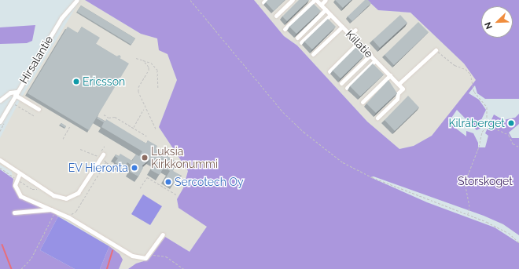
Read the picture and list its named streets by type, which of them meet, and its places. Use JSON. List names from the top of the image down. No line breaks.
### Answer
{"streets":{"street":["Kiilatie","Hirsalantie"]},"parks":["Storskoget"],"places":["Ericsson","Kilråberget","Luksia Kirkkonummi","EV Hieronta","Sercotech Oy"],"north":"bottom left"}
